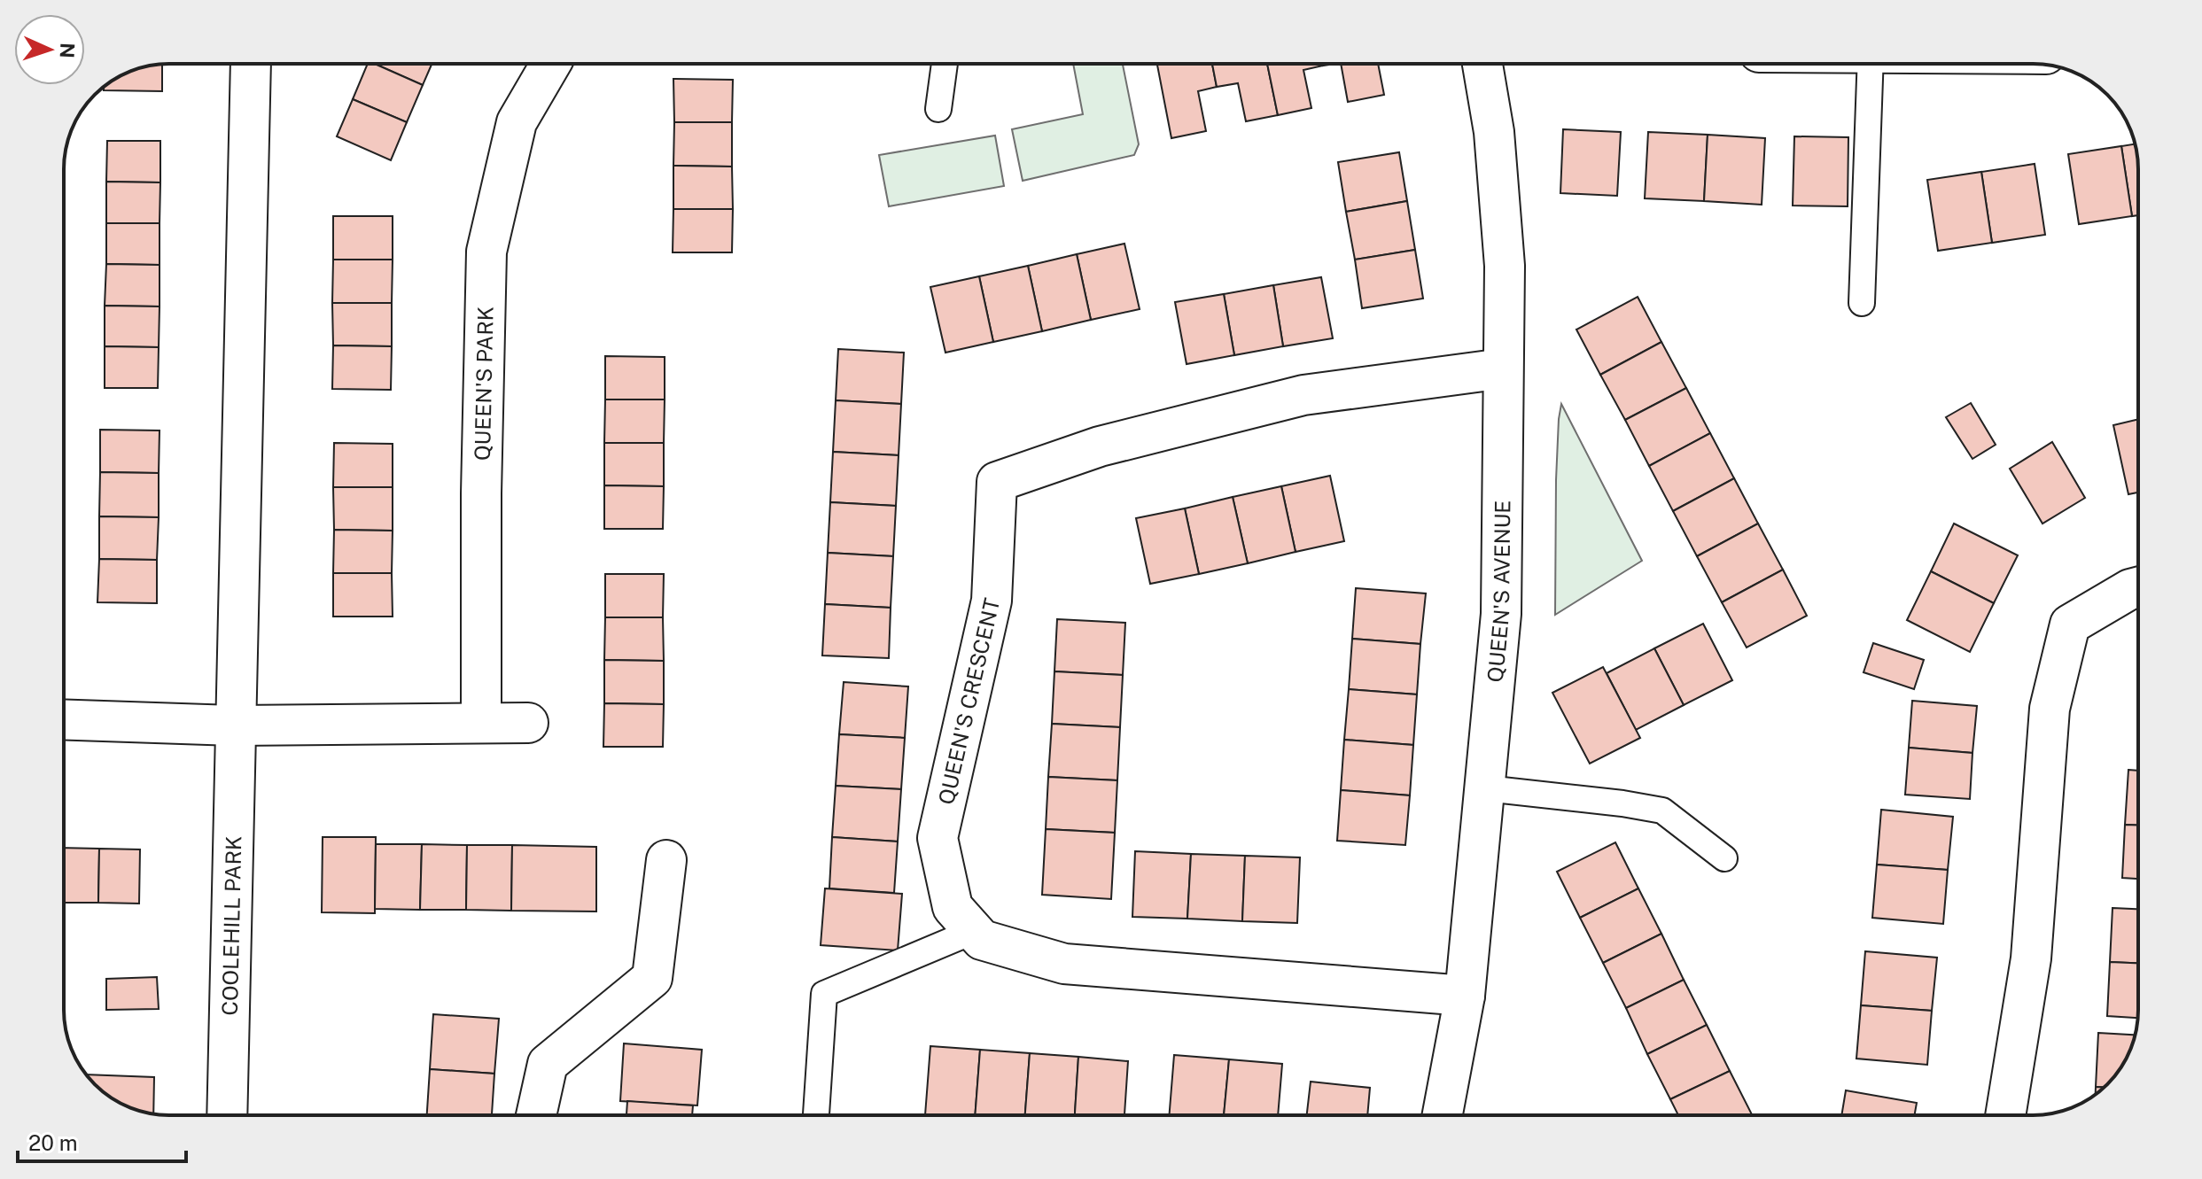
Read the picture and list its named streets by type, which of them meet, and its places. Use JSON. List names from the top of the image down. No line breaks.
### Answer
{"streets":{"street":["QUEEN'S PARK","QUEEN'S AVENUE","QUEEN'S CRESCENT","COOLEHILL PARK"]},"crossings":[["QUEEN'S AVENUE","QUEEN'S CRESCENT"]],"scale_bar":"20 m","north":"right"}
